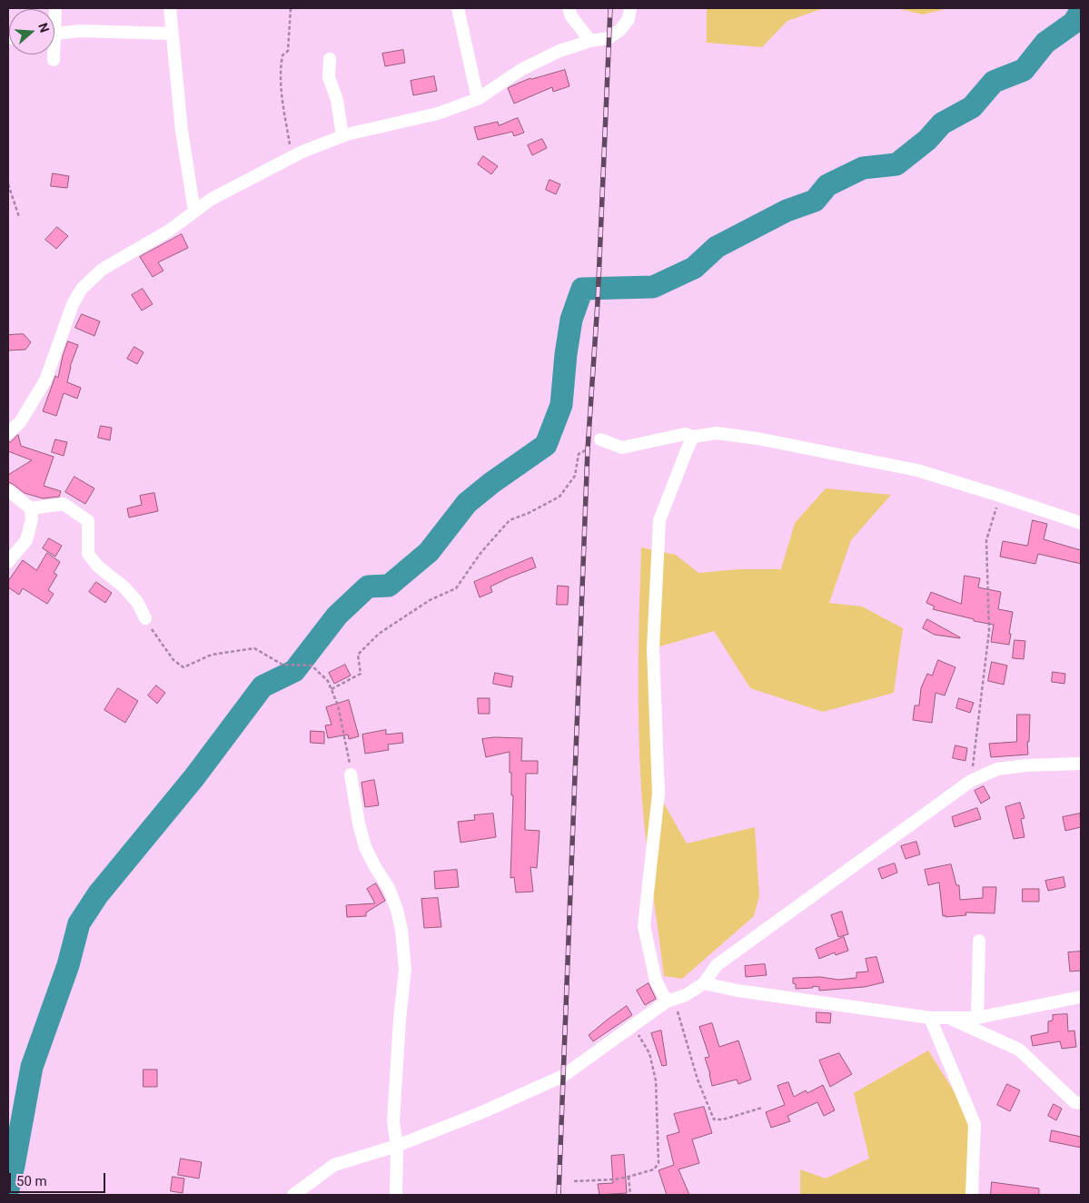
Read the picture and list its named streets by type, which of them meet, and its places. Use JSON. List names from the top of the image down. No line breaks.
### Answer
{"scale_bar":"50 m","north":"right"}
